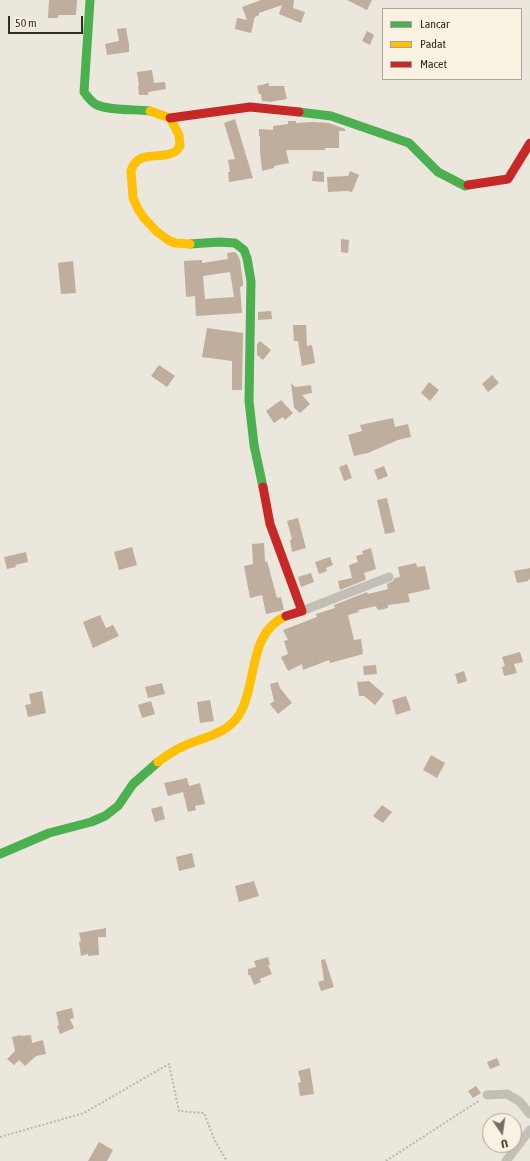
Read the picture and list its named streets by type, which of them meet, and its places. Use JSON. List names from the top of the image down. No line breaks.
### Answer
{"legend":["Lancar","Padat","Macet"],"scale_bar":"50 m","north":"bottom"}
